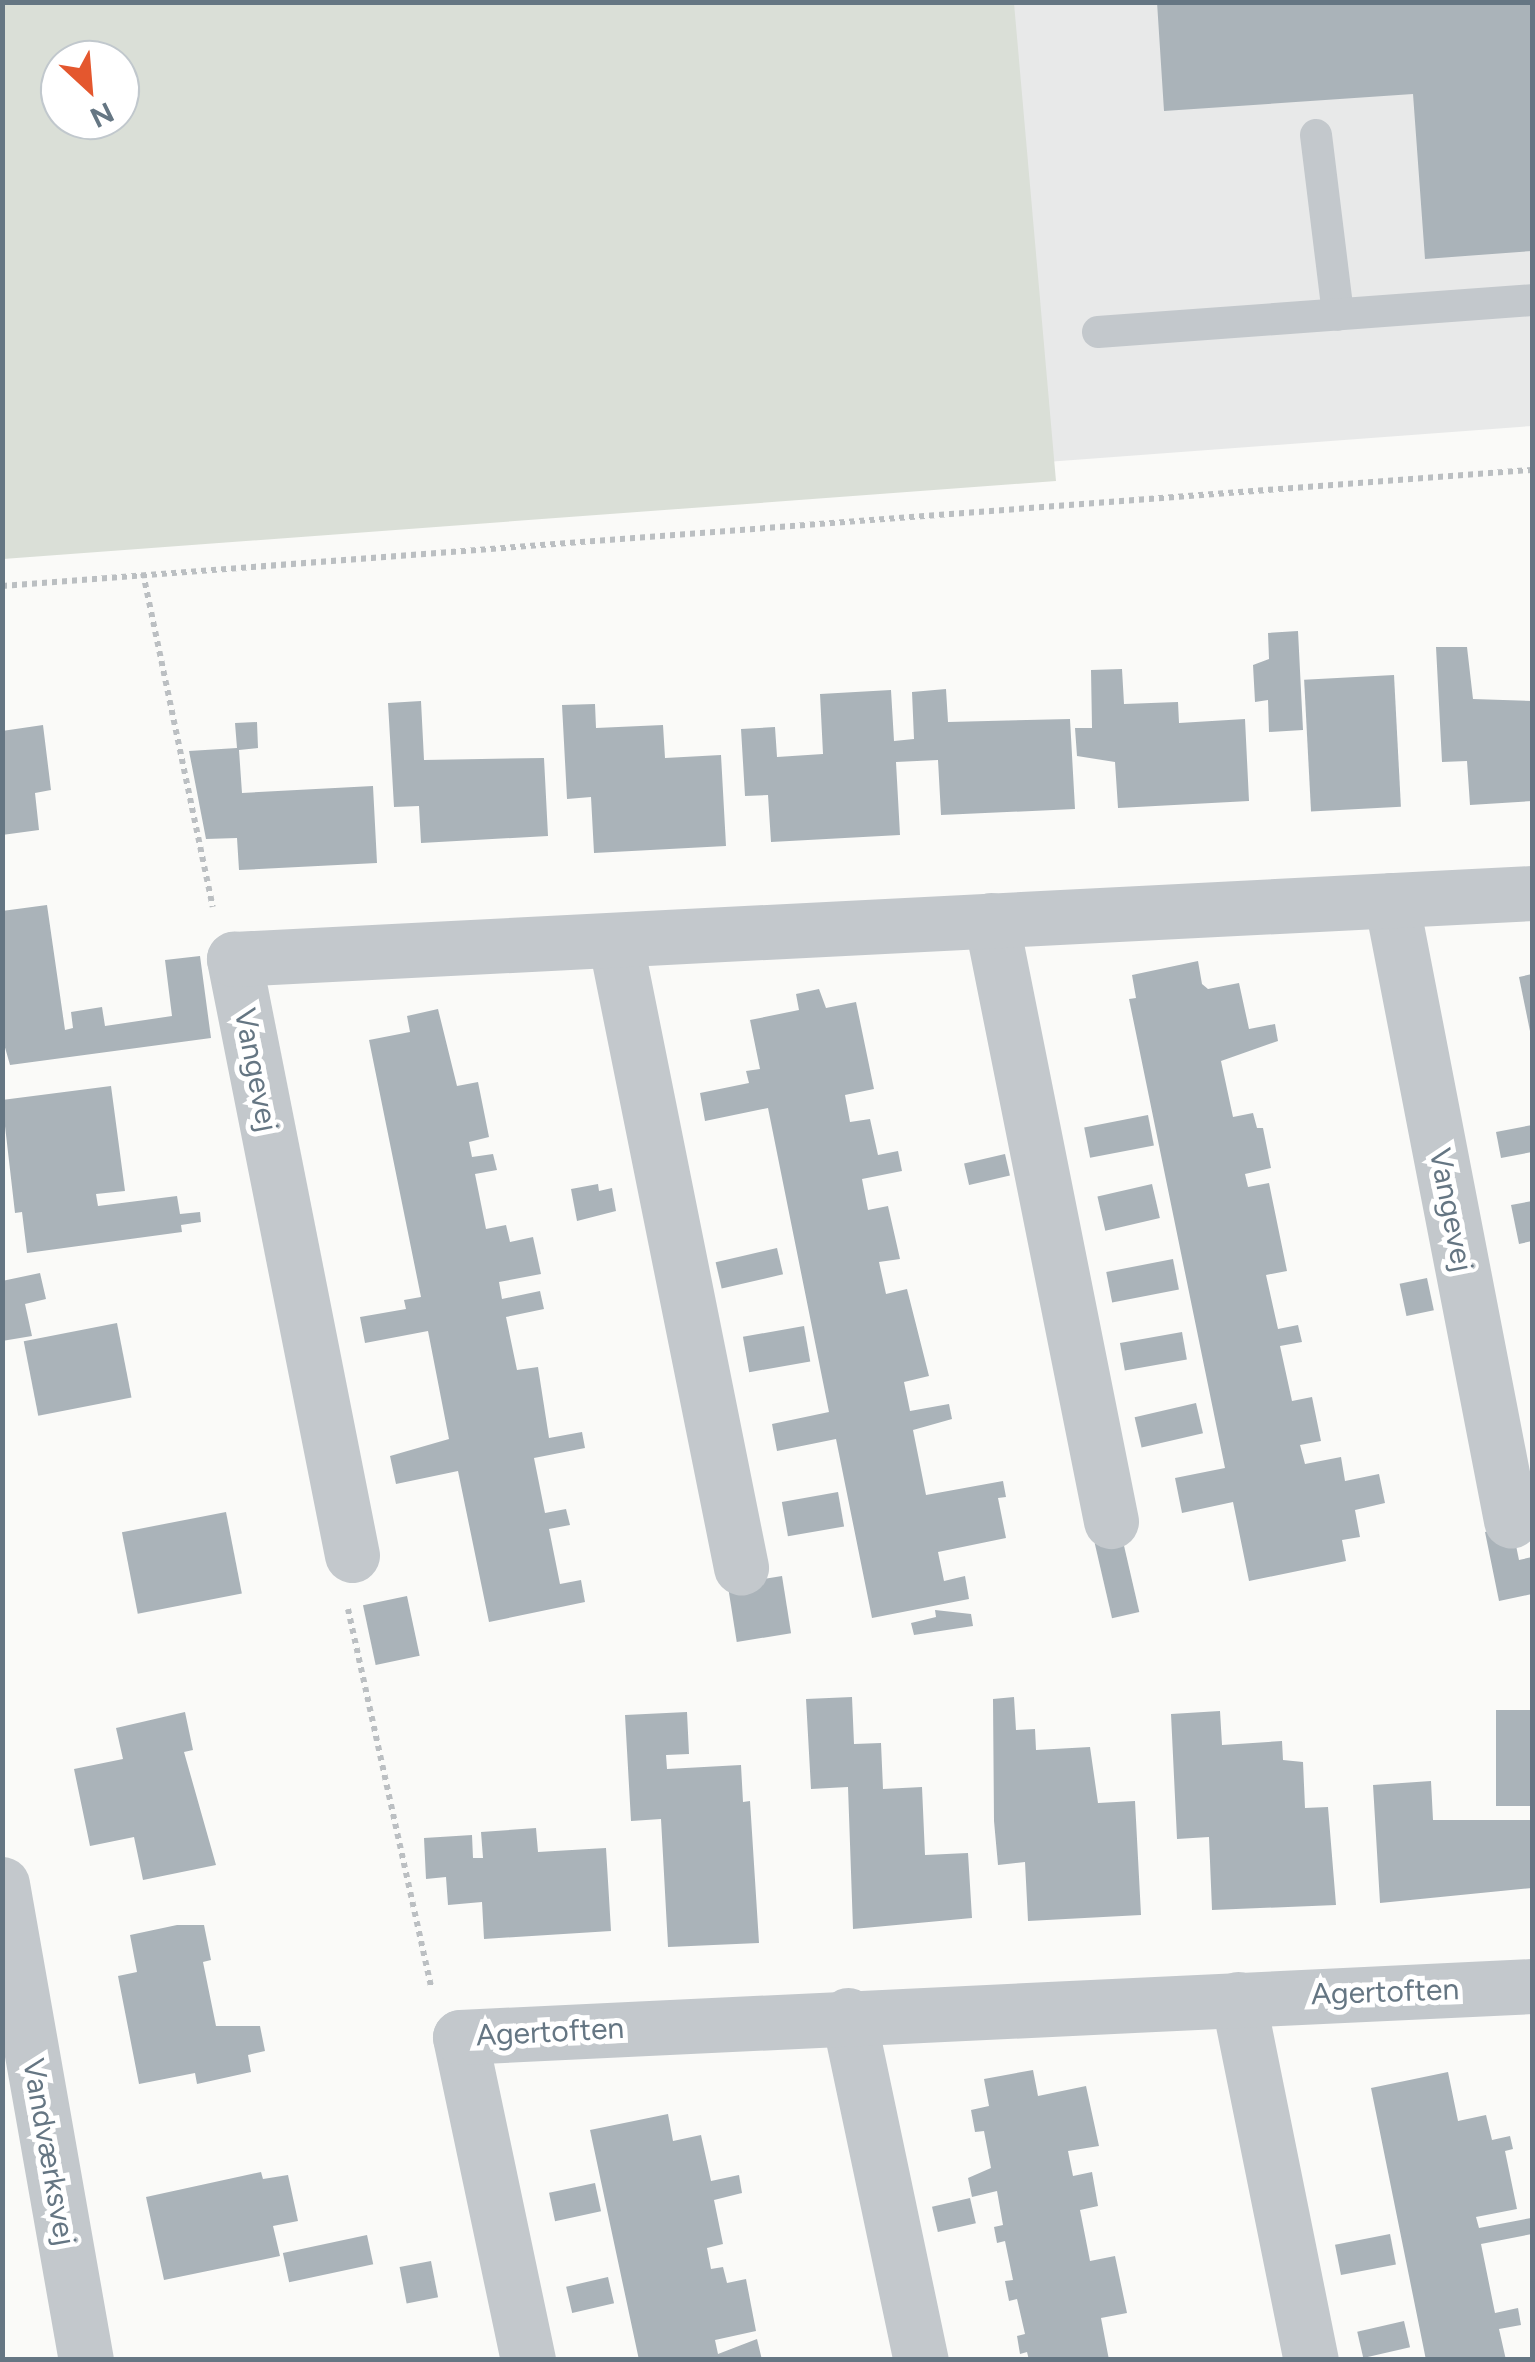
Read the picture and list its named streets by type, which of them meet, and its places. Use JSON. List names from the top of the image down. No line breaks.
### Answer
{"streets":{"street":["Vangevej","Agertoften","Vandværksvej"]},"north":"bottom right"}
